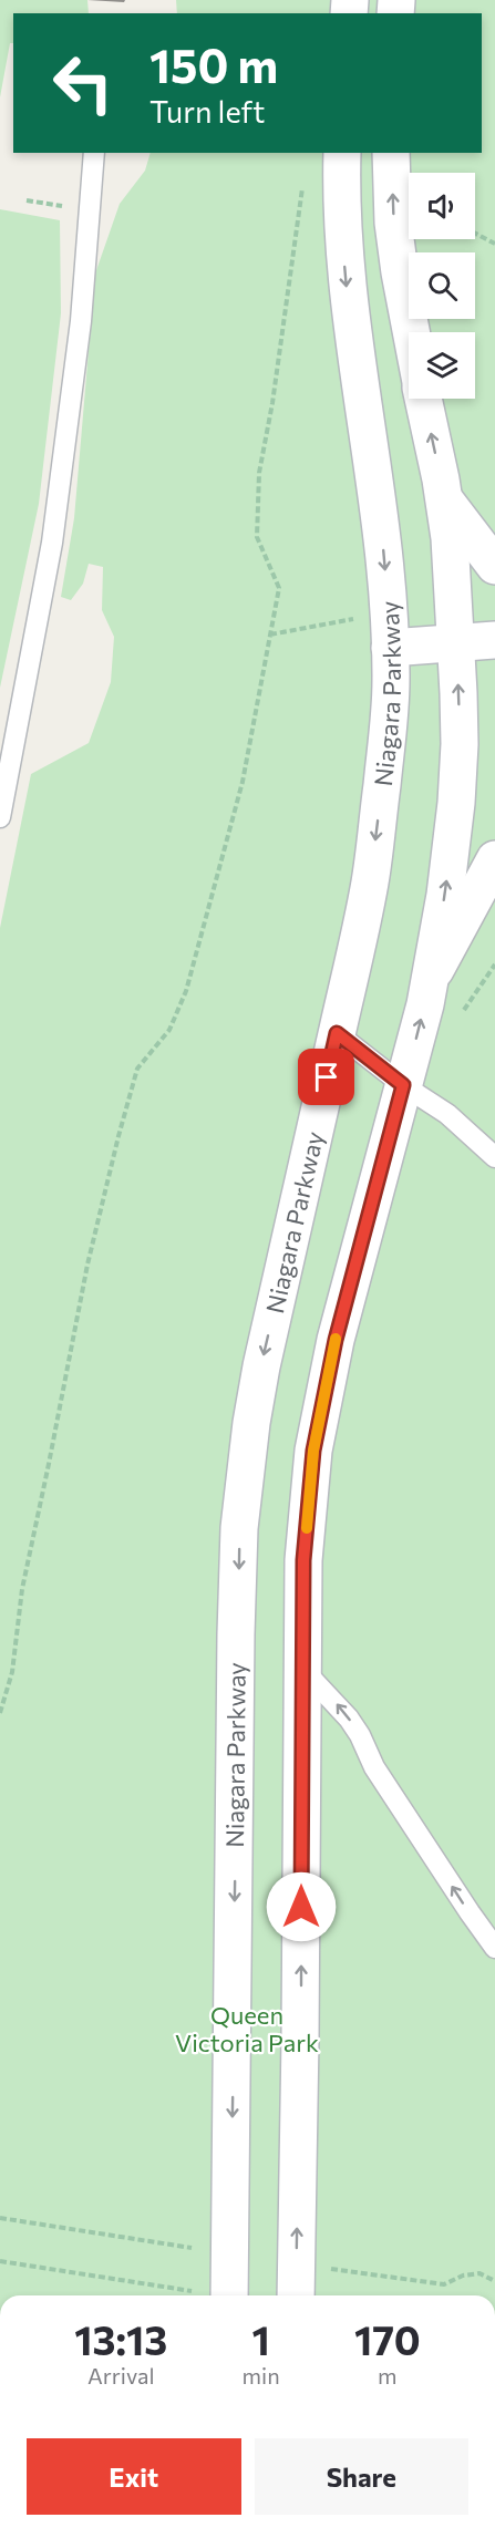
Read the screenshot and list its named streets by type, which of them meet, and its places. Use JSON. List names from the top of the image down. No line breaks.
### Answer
{"streets":{"main road":["Niagara Parkway"]},"parks":["Queen Victoria Park"],"page":{"turn":["150 m","Turn left"],"eta":["13:13","Arrival","1","min","170","m"],"buttons":["Exit","Share"]}}
